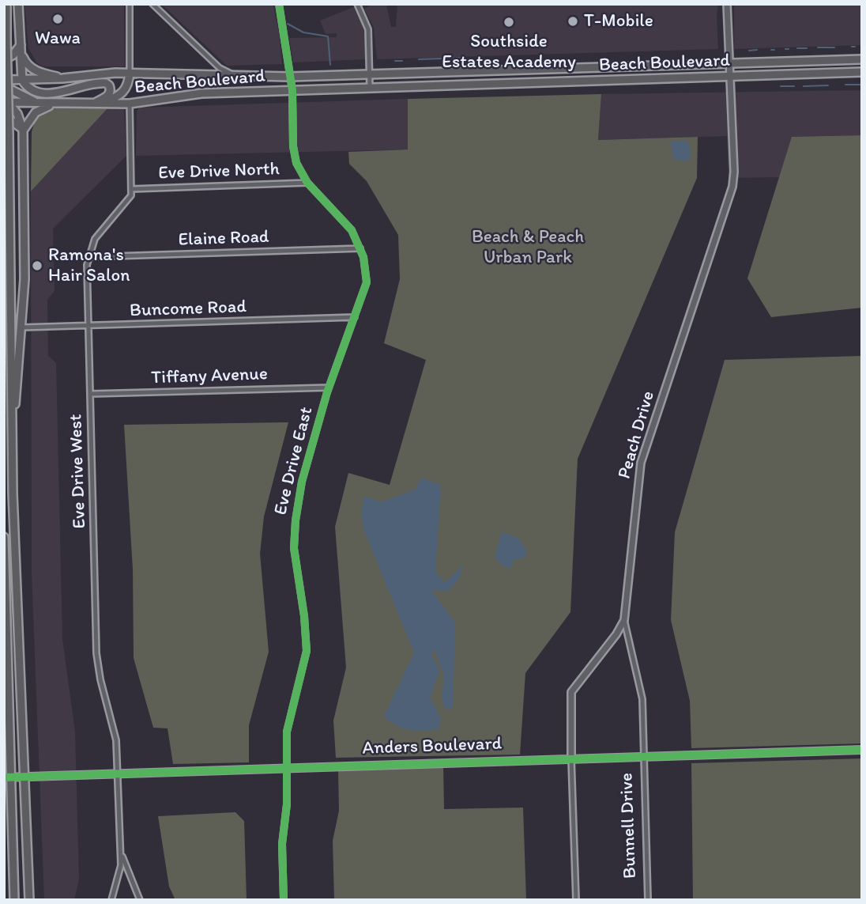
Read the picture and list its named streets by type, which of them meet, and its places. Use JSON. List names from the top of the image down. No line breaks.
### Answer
{"streets":{"highway":["Beach Boulevard"],"street":["Eve Drive North","Elaine Road","Buncome Road","Tiffany Avenue","Peach Drive","Eve Drive East","Eve Drive West","Anders Boulevard","Bunnell Drive"]},"crossings":[["Beach Boulevard","Peach Drive"],["Beach Boulevard","Eve Drive East"],["Eve Drive North","Eve Drive East"],["Eve Drive North","Eve Drive West"],["Elaine Road","Eve Drive East"],["Elaine Road","Eve Drive West"],["Buncome Road","Eve Drive East"],["Buncome Road","Eve Drive West"],["Tiffany Avenue","Eve Drive East"],["Tiffany Avenue","Eve Drive West"],["Peach Drive","Anders Boulevard"],["Peach Drive","Bunnell Drive"],["Eve Drive East","Anders Boulevard"],["Eve Drive West","Anders Boulevard"],["Anders Boulevard","Bunnell Drive"]],"parks":["Beach & Peach Urban Park"],"places":["Wawa","T-Mobile","Southside Estates Academy","Ramona's Hair Salon"]}
